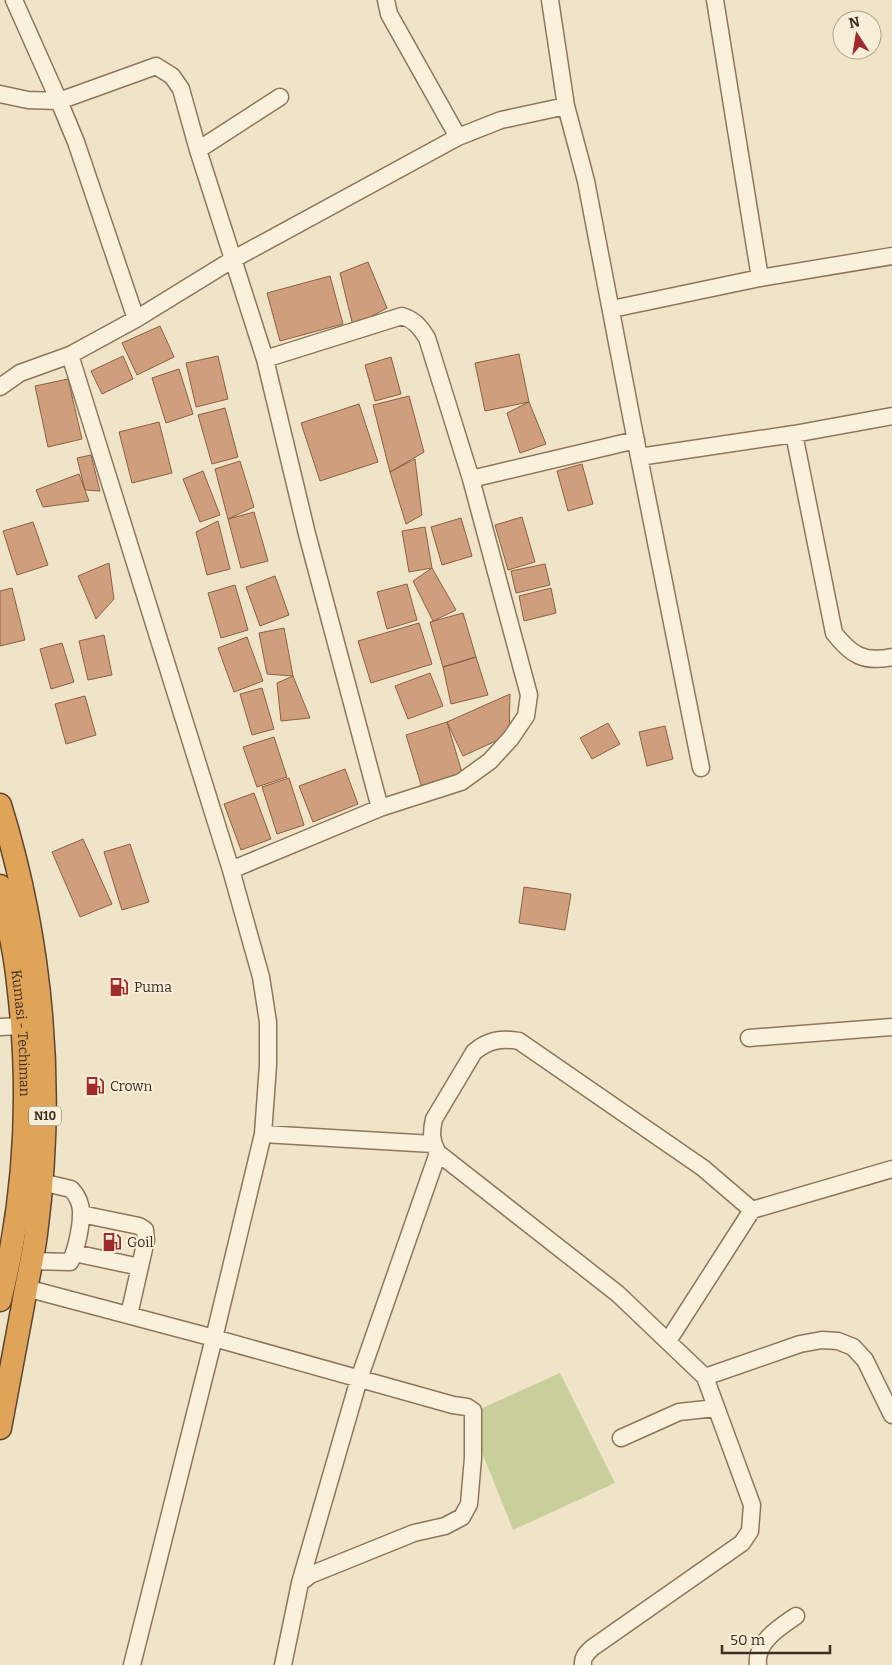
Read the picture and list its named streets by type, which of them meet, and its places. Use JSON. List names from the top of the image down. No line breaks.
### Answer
{"streets":{"highway":["Kumasi - Techiman","N10"]},"places":{"fuel station":["Puma","Crown","Goil"]},"scale_bar":"50 m","north":"top"}
